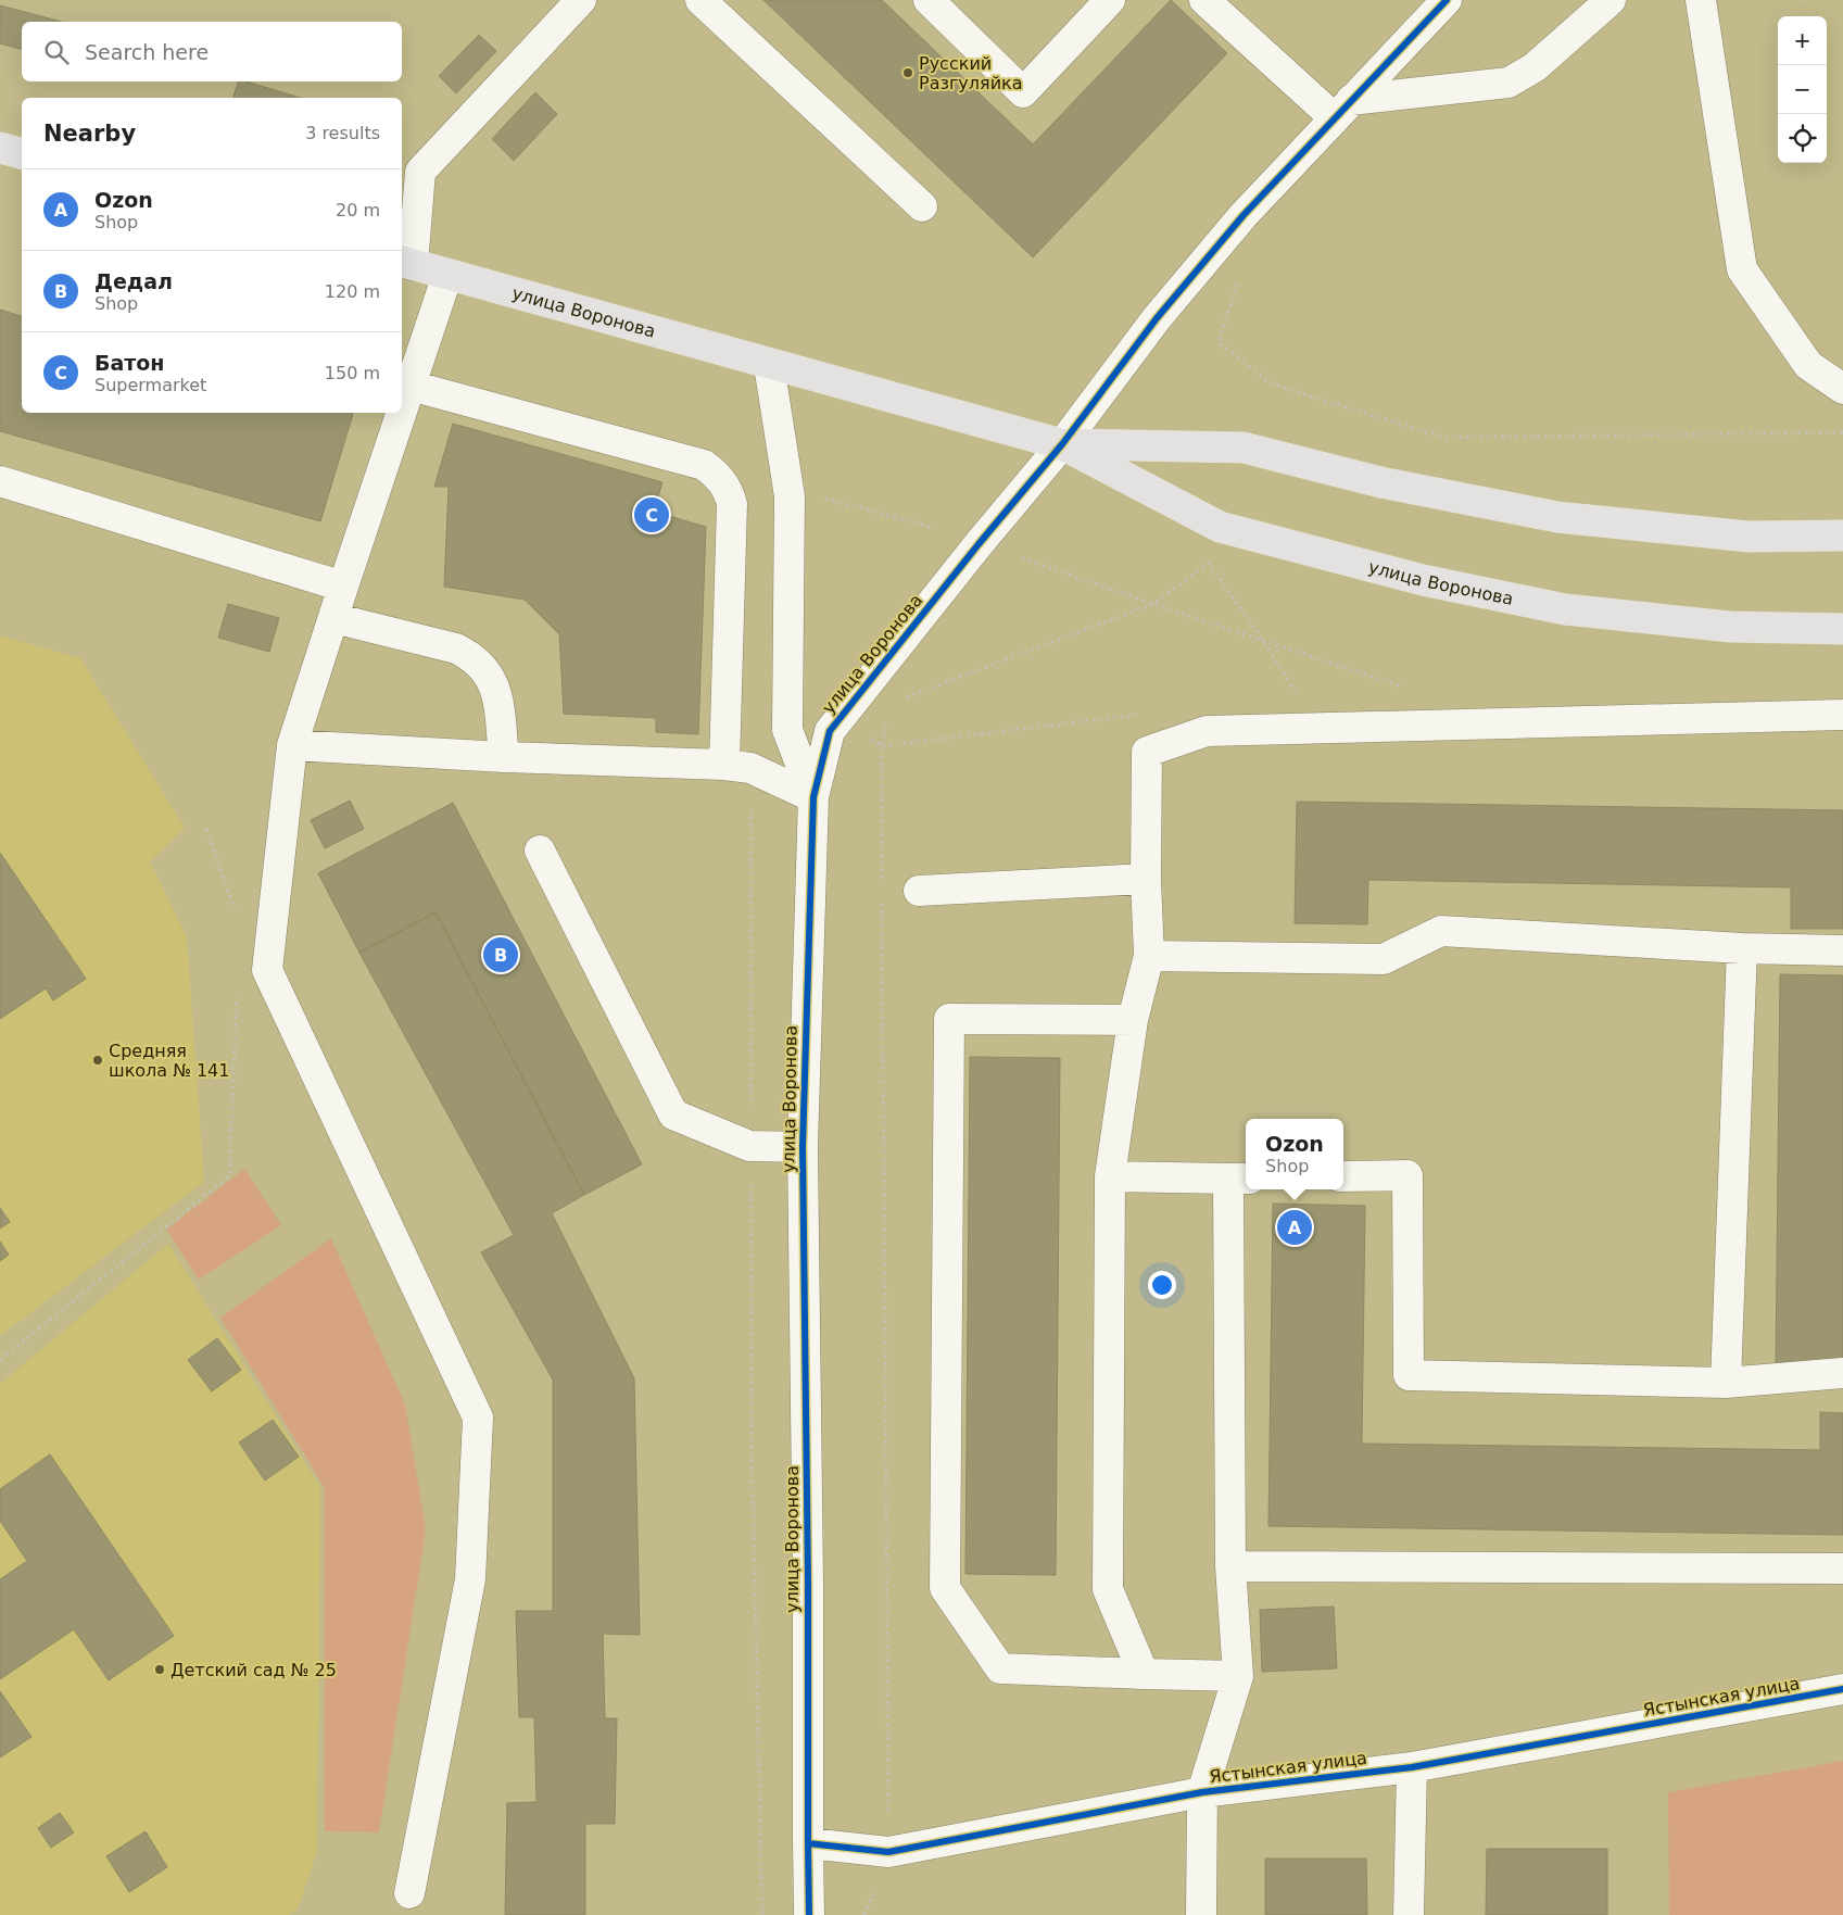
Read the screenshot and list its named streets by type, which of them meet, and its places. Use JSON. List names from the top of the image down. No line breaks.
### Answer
{"streets":{"main road":["улица Воронова"],"street":["Ястынская улица"]},"crossings":[["улица Воронова","Ястынская улица"]],"places":["Русский Разгуляйка","Средняя школа № 141","Детский сад № 25"],"page":{"map_buttons":["+","−"],"search":"Search here","heading":["Nearby","3 results"],"list":[{"mark":"A","name":"Ozon","note":"Shop","value":"20 m"},{"mark":"B","name":"Дедал","note":"Shop","value":"120 m"},{"mark":"C","name":"Батон","note":"Supermarket","value":"150 m"}],"pins":["C","B","A"],"popup":["Ozon","Shop"]}}
